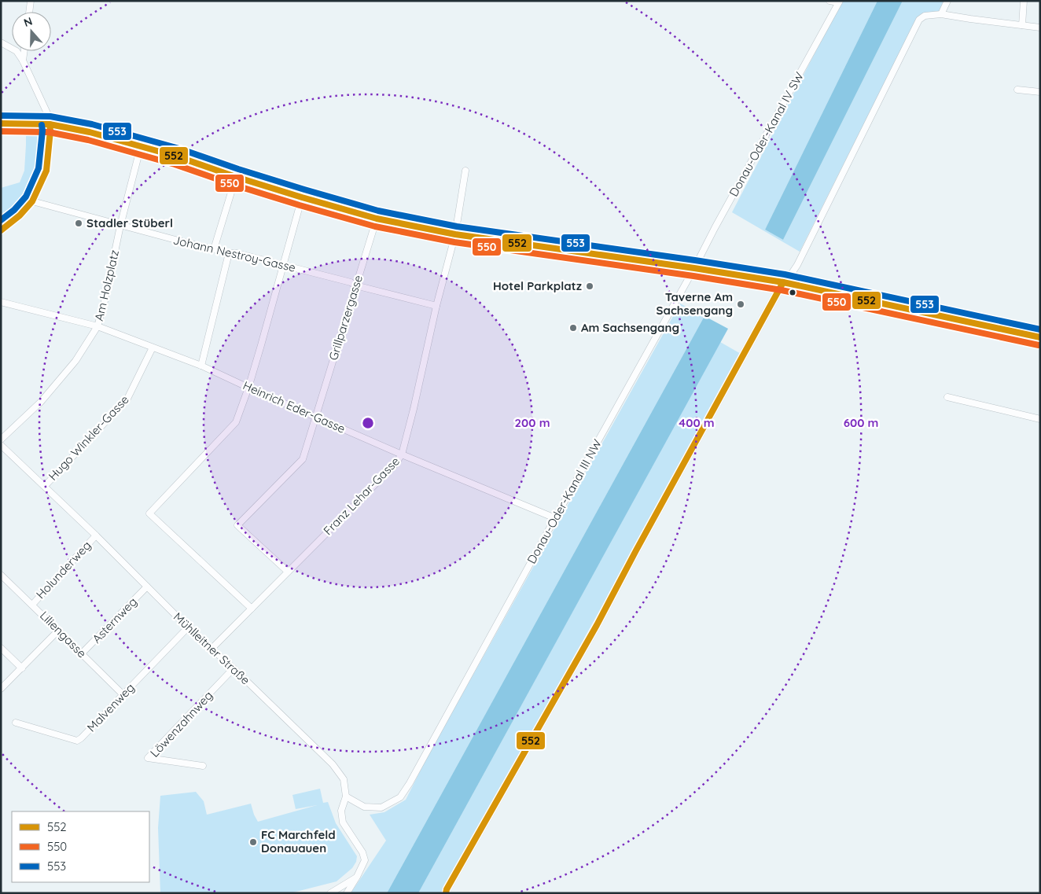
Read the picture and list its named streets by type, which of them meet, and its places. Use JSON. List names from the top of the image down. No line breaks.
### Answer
{"streets":{"street":["Donau-Oder-Kanal IV SW","Johann Nestroy-Gasse","Am Holzplatz","Grillparzergasse","Heinrich Eder-Gasse","Hugo Winkler-Gasse","Franz Lehar-Gasse","Donau-Oder-Kanal III NW","Holunderweg","Asternweg","Liliengasse","Mühlleitner Straße","Malvenweg","Löwenzahnweg"]},"crossings":[["Donau-Oder-Kanal IV SW","Donau-Oder-Kanal III NW"],["Johann Nestroy-Gasse","Am Holzplatz"],["Johann Nestroy-Gasse","Grillparzergasse"],["Johann Nestroy-Gasse","Franz Lehar-Gasse"],["Am Holzplatz","Heinrich Eder-Gasse"],["Grillparzergasse","Heinrich Eder-Gasse"],["Grillparzergasse","Franz Lehar-Gasse"],["Heinrich Eder-Gasse","Hugo Winkler-Gasse"],["Heinrich Eder-Gasse","Franz Lehar-Gasse"],["Heinrich Eder-Gasse","Donau-Oder-Kanal III NW"],["Hugo Winkler-Gasse","Mühlleitner Straße"],["Franz Lehar-Gasse","Mühlleitner Straße"],["Donau-Oder-Kanal III NW","Mühlleitner Straße"],["Holunderweg","Liliengasse"],["Holunderweg","Mühlleitner Straße"],["Asternweg","Liliengasse"],["Asternweg","Mühlleitner Straße"],["Liliengasse","Malvenweg"],["Mühlleitner Straße","Malvenweg"],["Mühlleitner Straße","Löwenzahnweg"]],"places":["Stadler Stüberl","Hotel Parkplatz","Taverne Am Sachsengang","Am Sachsengang","FC Marchfeld Donauauen"],"lines":["transit line 553","transit line 552","transit line 550"],"legend":["552","550","553"],"north":"top","rings":["200 m","400 m","600 m"]}
